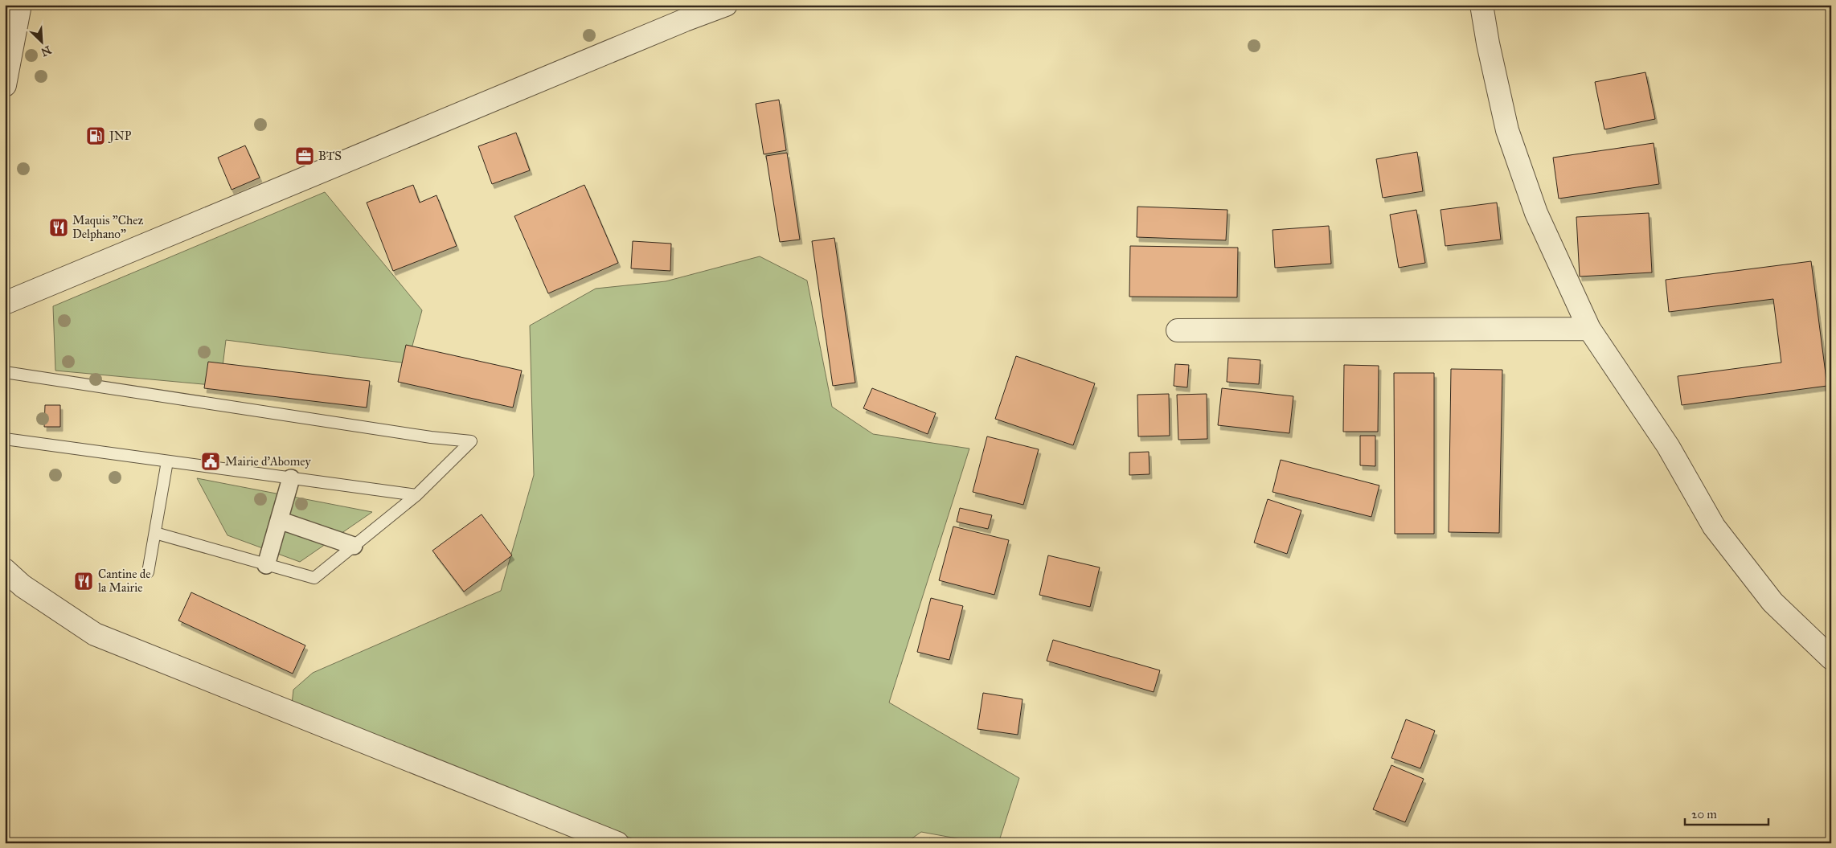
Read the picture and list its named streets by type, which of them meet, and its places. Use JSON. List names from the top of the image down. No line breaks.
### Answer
{"places":{"fuel station":["JNP"],"office":["BTS"],"restaurant":["Maquis \"Chez Delphano\"","Cantine de la Mairie"],"public building":["Mairie d'Abomey"]},"scale_bar":"20 m","north":"bottom right"}
